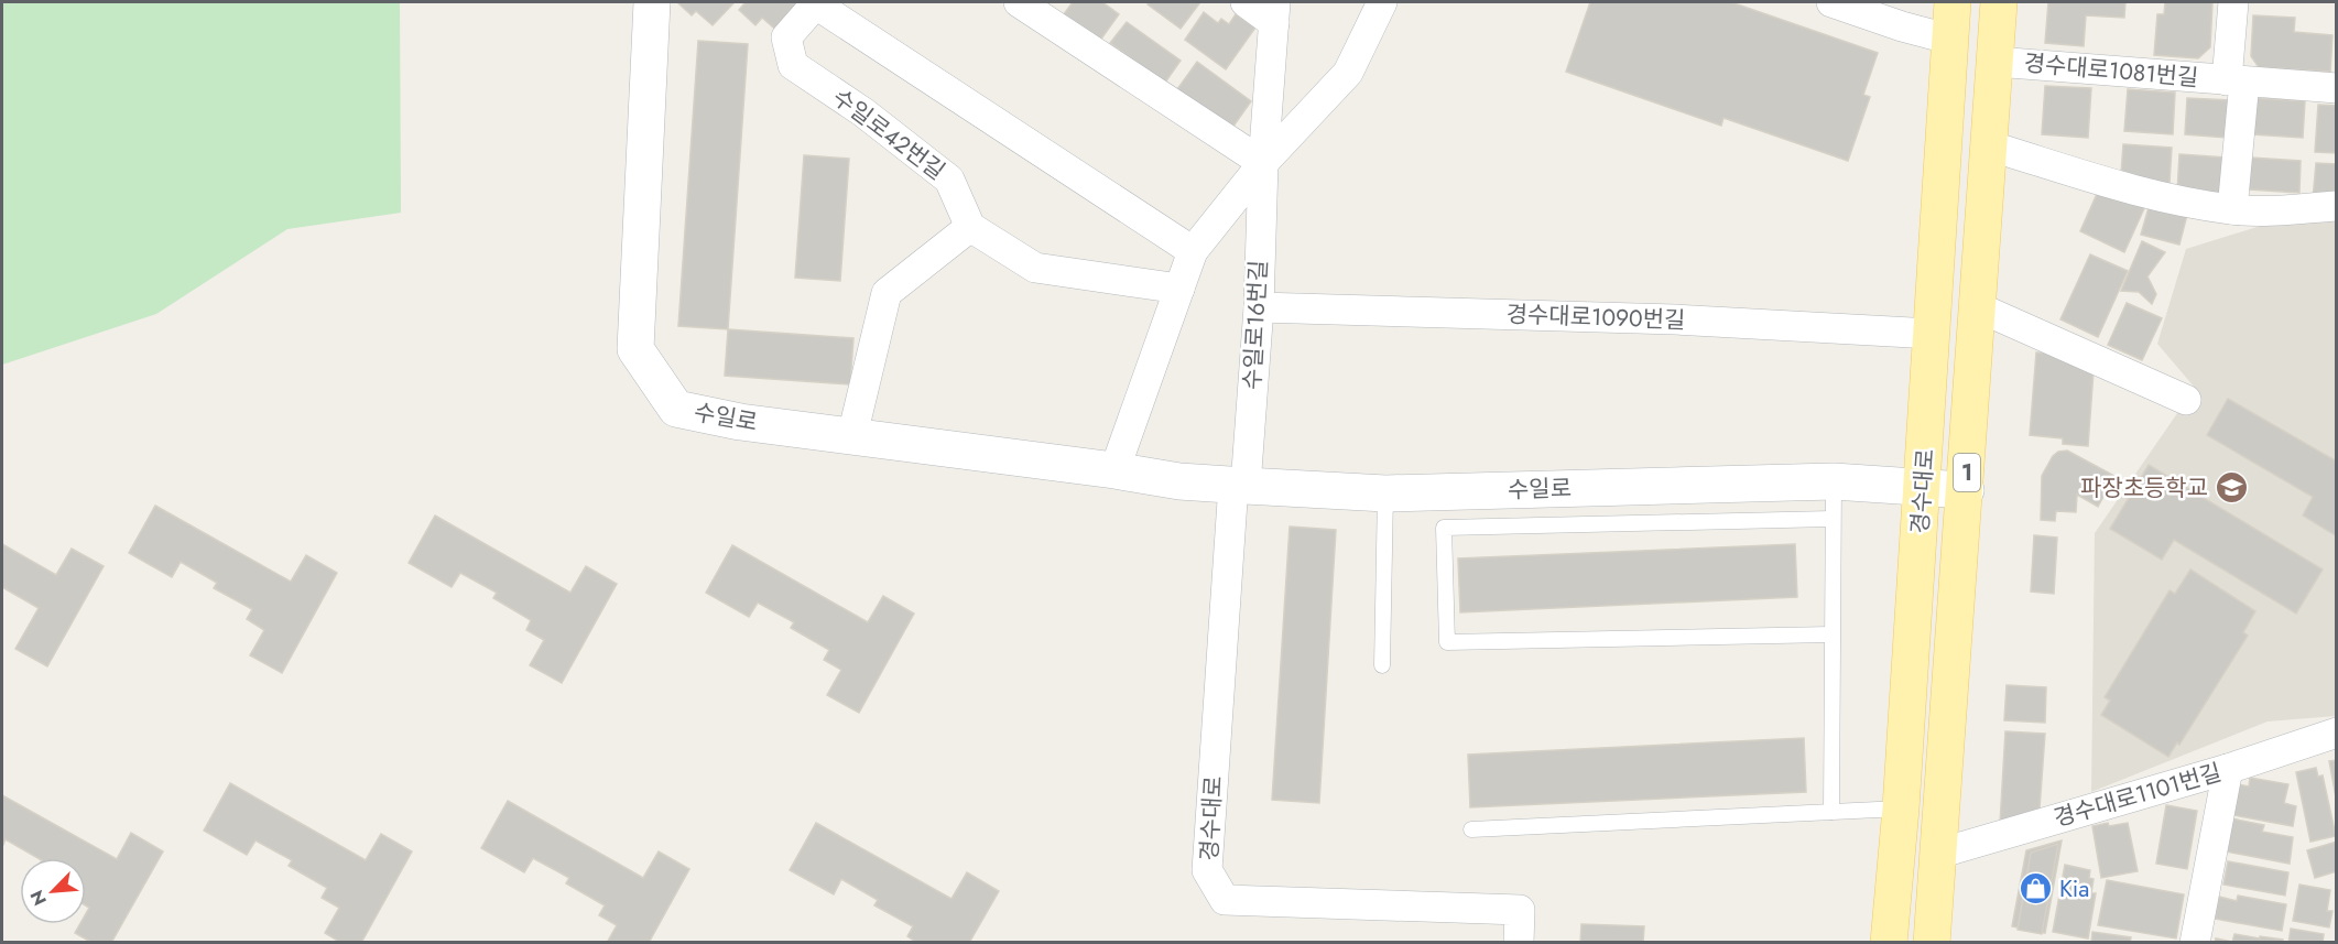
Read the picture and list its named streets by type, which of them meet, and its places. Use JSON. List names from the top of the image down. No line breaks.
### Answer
{"streets":{"main road":["1","경수대로"],"street":["경수대로1081번길","수일로42번길","경수대로1090번길","수일로16번길","수일로","경수대로1101번길"]},"crossings":[["경수대로1081번길","경수대로"],["경수대로1090번길","수일로16번길"],["경수대로1090번길","경수대로"],["수일로16번길","수일로"],["수일로16번길","경수대로"],["수일로","경수대로"],["경수대로","경수대로1101번길"]],"places":{"school or university":["파장초등학교"],"shop":["Kia"]},"north":"bottom left"}
